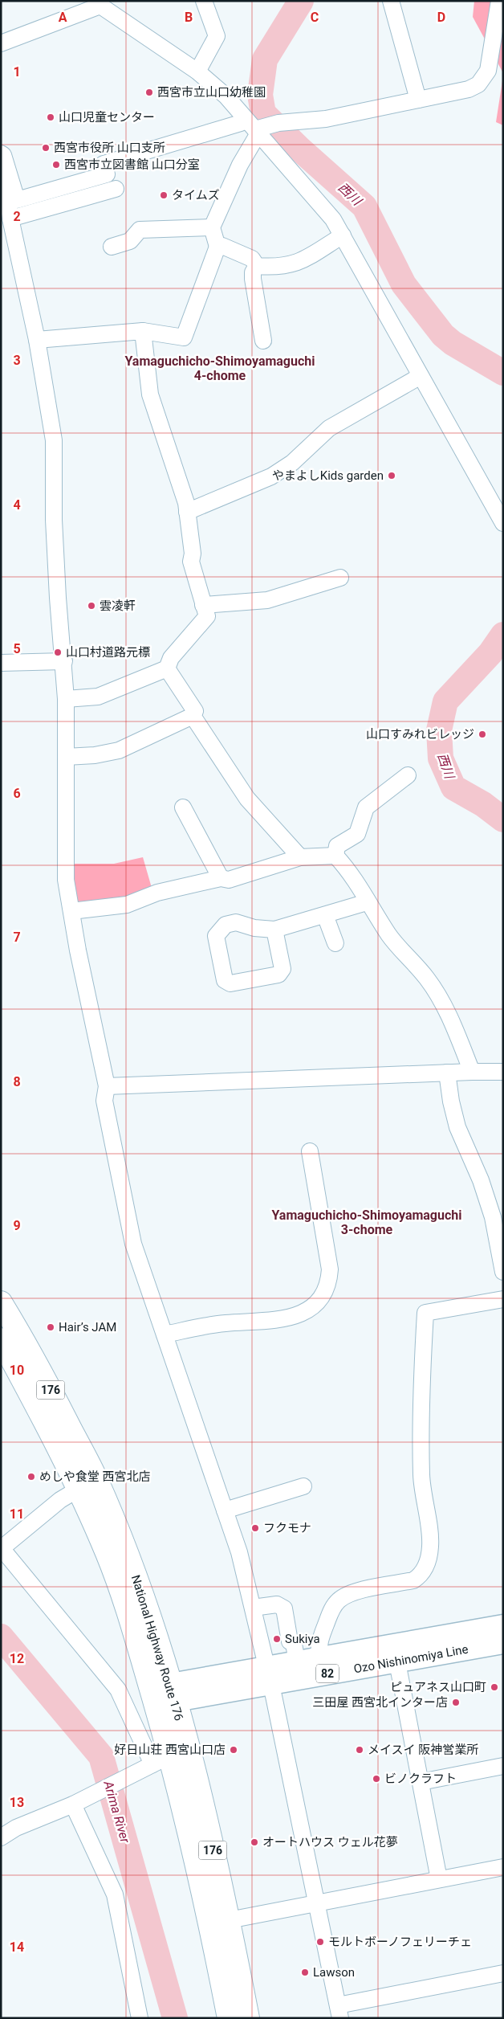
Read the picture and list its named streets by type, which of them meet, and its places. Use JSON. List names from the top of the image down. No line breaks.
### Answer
{"streets":{"highway":["176","National Highway Route 176"],"main road":["Ozo Nishinomiya Line","82"]},"crossings":[["National Highway Route 176","Ozo Nishinomiya Line"],["National Highway Route 176","82"],["Ozo Nishinomiya Line","82"]],"districts":["Yamaguchicho-Shimoyamaguchi 4-chome","Yamaguchicho-Shimoyamaguchi 3-chome"],"water":["西川","Arima River"],"places":["西宮市立山口幼稚園","山口児童センター","西宮市役所 山口支所","西宮市立図書館 山口分室","タイムズ","やまよしKids garden","雲凌軒","山口村道路元標","山口すみれビレッジ","Hair’s JAM","めしや食堂 西宮北店","フクモナ","Sukiya","ピュアネス山口町","三田屋 西宮北インター店","好日山荘 西宮山口店","メイスイ 阪神営業所","ビノクラフト","オートハウス ウェル花夢","モルトボーノフェリーチェ","Lawson"],"grid":{"columns":["A","B","C","D"],"rows":["1","2","3","4","5","6","7","8","9","10","11","12","13","14"]}}
